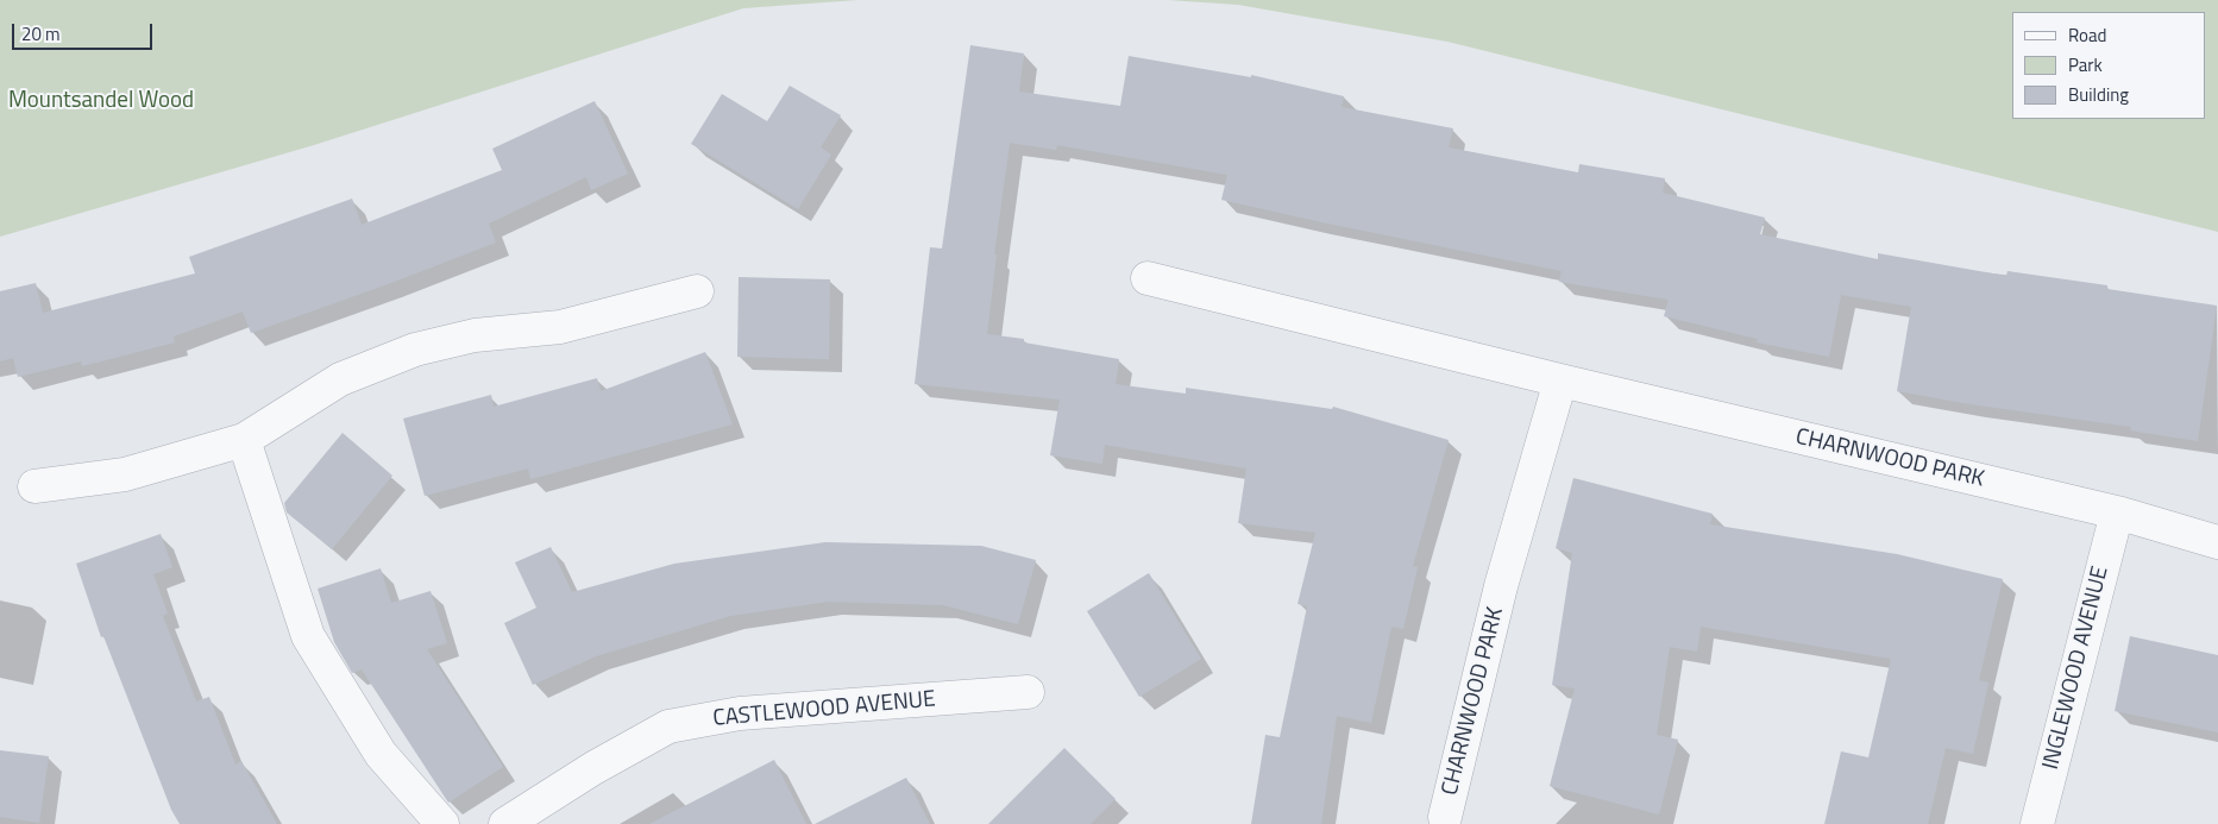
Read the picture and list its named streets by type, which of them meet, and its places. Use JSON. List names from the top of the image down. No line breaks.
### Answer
{"streets":{"street":["CHARNWOOD PARK","INGLEWOOD AVENUE","CASTLEWOOD AVENUE"]},"crossings":[["CHARNWOOD PARK","INGLEWOOD AVENUE"]],"parks":["Mountsandel Wood"],"legend":["Road","Park","Building"],"scale_bar":"20 m"}
